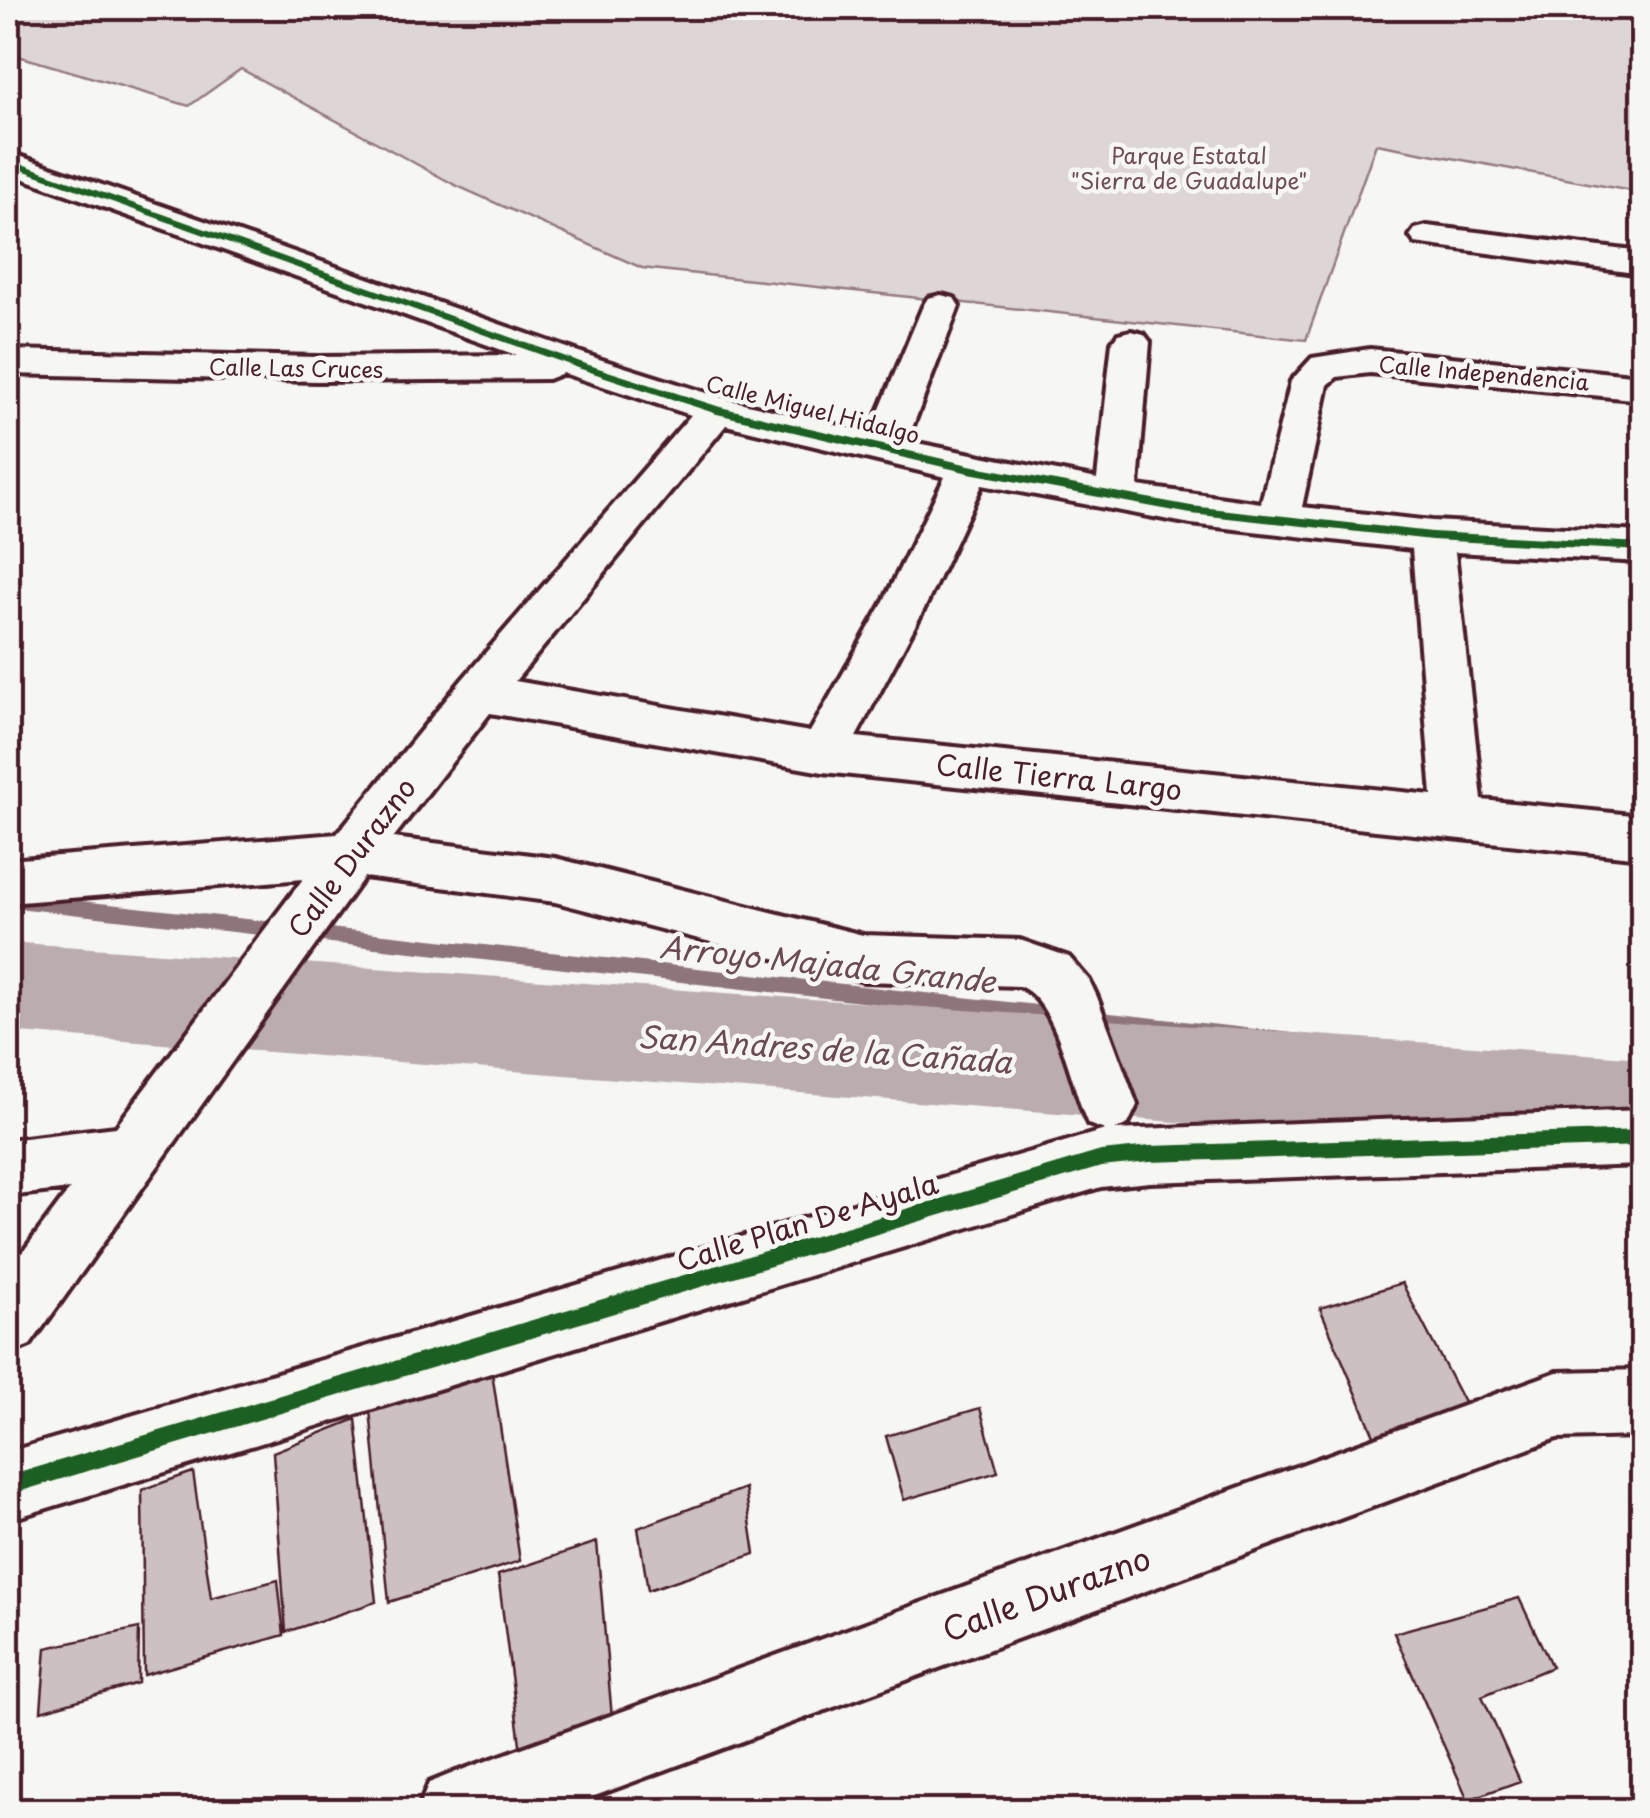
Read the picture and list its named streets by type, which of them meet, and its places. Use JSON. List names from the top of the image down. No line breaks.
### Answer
{"streets":{"street":["Calle Las Cruces","Calle Independencia","Calle Miguel Hidalgo","Calle Tierra Largo","Calle Durazno","Calle Plan De Ayala"]},"crossings":[["Calle Las Cruces","Calle Miguel Hidalgo"],["Calle Independencia","Calle Miguel Hidalgo"],["Calle Miguel Hidalgo","Calle Durazno"],["Calle Tierra Largo","Calle Durazno"]],"water":["Arroyo Majada Grande","San Andres de la Cañada"],"parks":["Parque Estatal \"Sierra de Guadalupe\""]}
